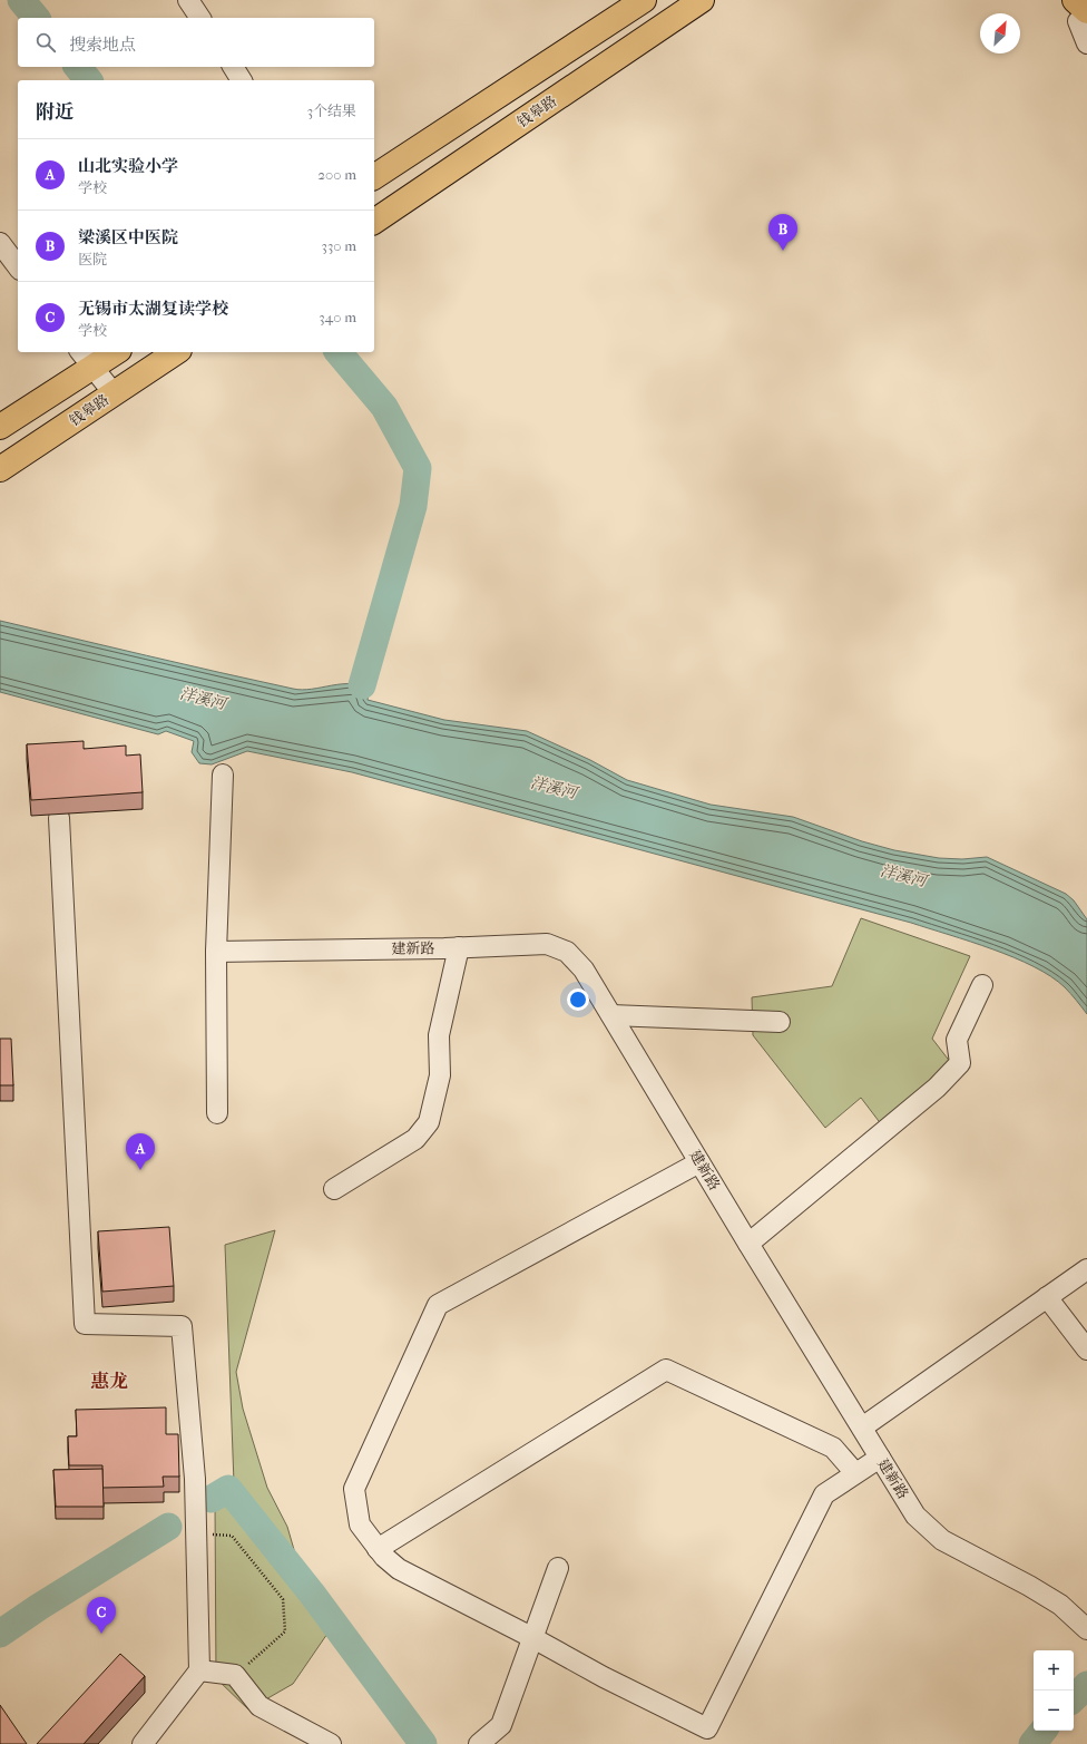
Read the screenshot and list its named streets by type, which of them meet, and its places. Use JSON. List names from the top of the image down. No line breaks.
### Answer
{"streets":{"main road":["钱皋路"],"street":["建新路"]},"districts":["惠龙"],"water":["洋溪河"],"north":"top right","page":{"search":"搜索地点","heading":["附近","3个结果"],"list":[{"mark":"A","name":"山北实验小学","note":"学校","value":"200 m"},{"mark":"B","name":"梁溪区中医院","note":"医院","value":"330 m"},{"mark":"C","name":"无锡市太湖复读学校","note":"学校","value":"340 m"}],"pins":["B","A","C"],"map_buttons":["+","−"]}}
